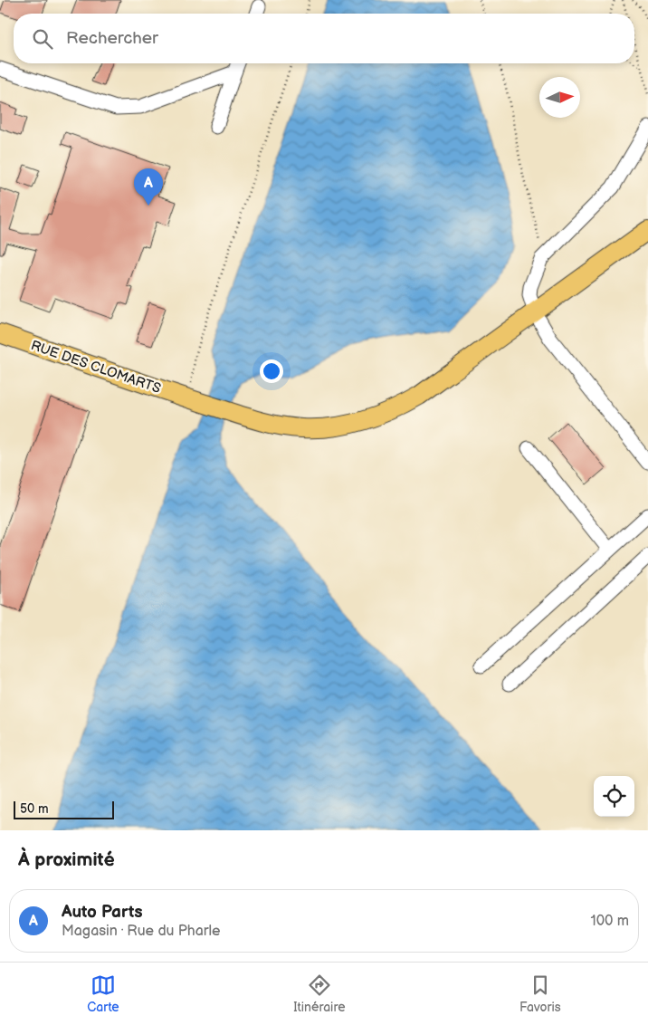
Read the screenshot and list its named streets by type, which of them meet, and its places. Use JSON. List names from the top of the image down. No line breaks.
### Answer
{"streets":{"main road":["RUE DES CLOMARTS"]},"scale_bar":"50 m","north":"right","page":{"search":"Rechercher","pins":"A","scale":"50 m","heading":"À proximité","list":[{"mark":"A","name":"Auto Parts","note":"Magasin · Rue du Pharle","value":"100 m"}],"nav":["Carte","Itinéraire","Favoris"]}}
